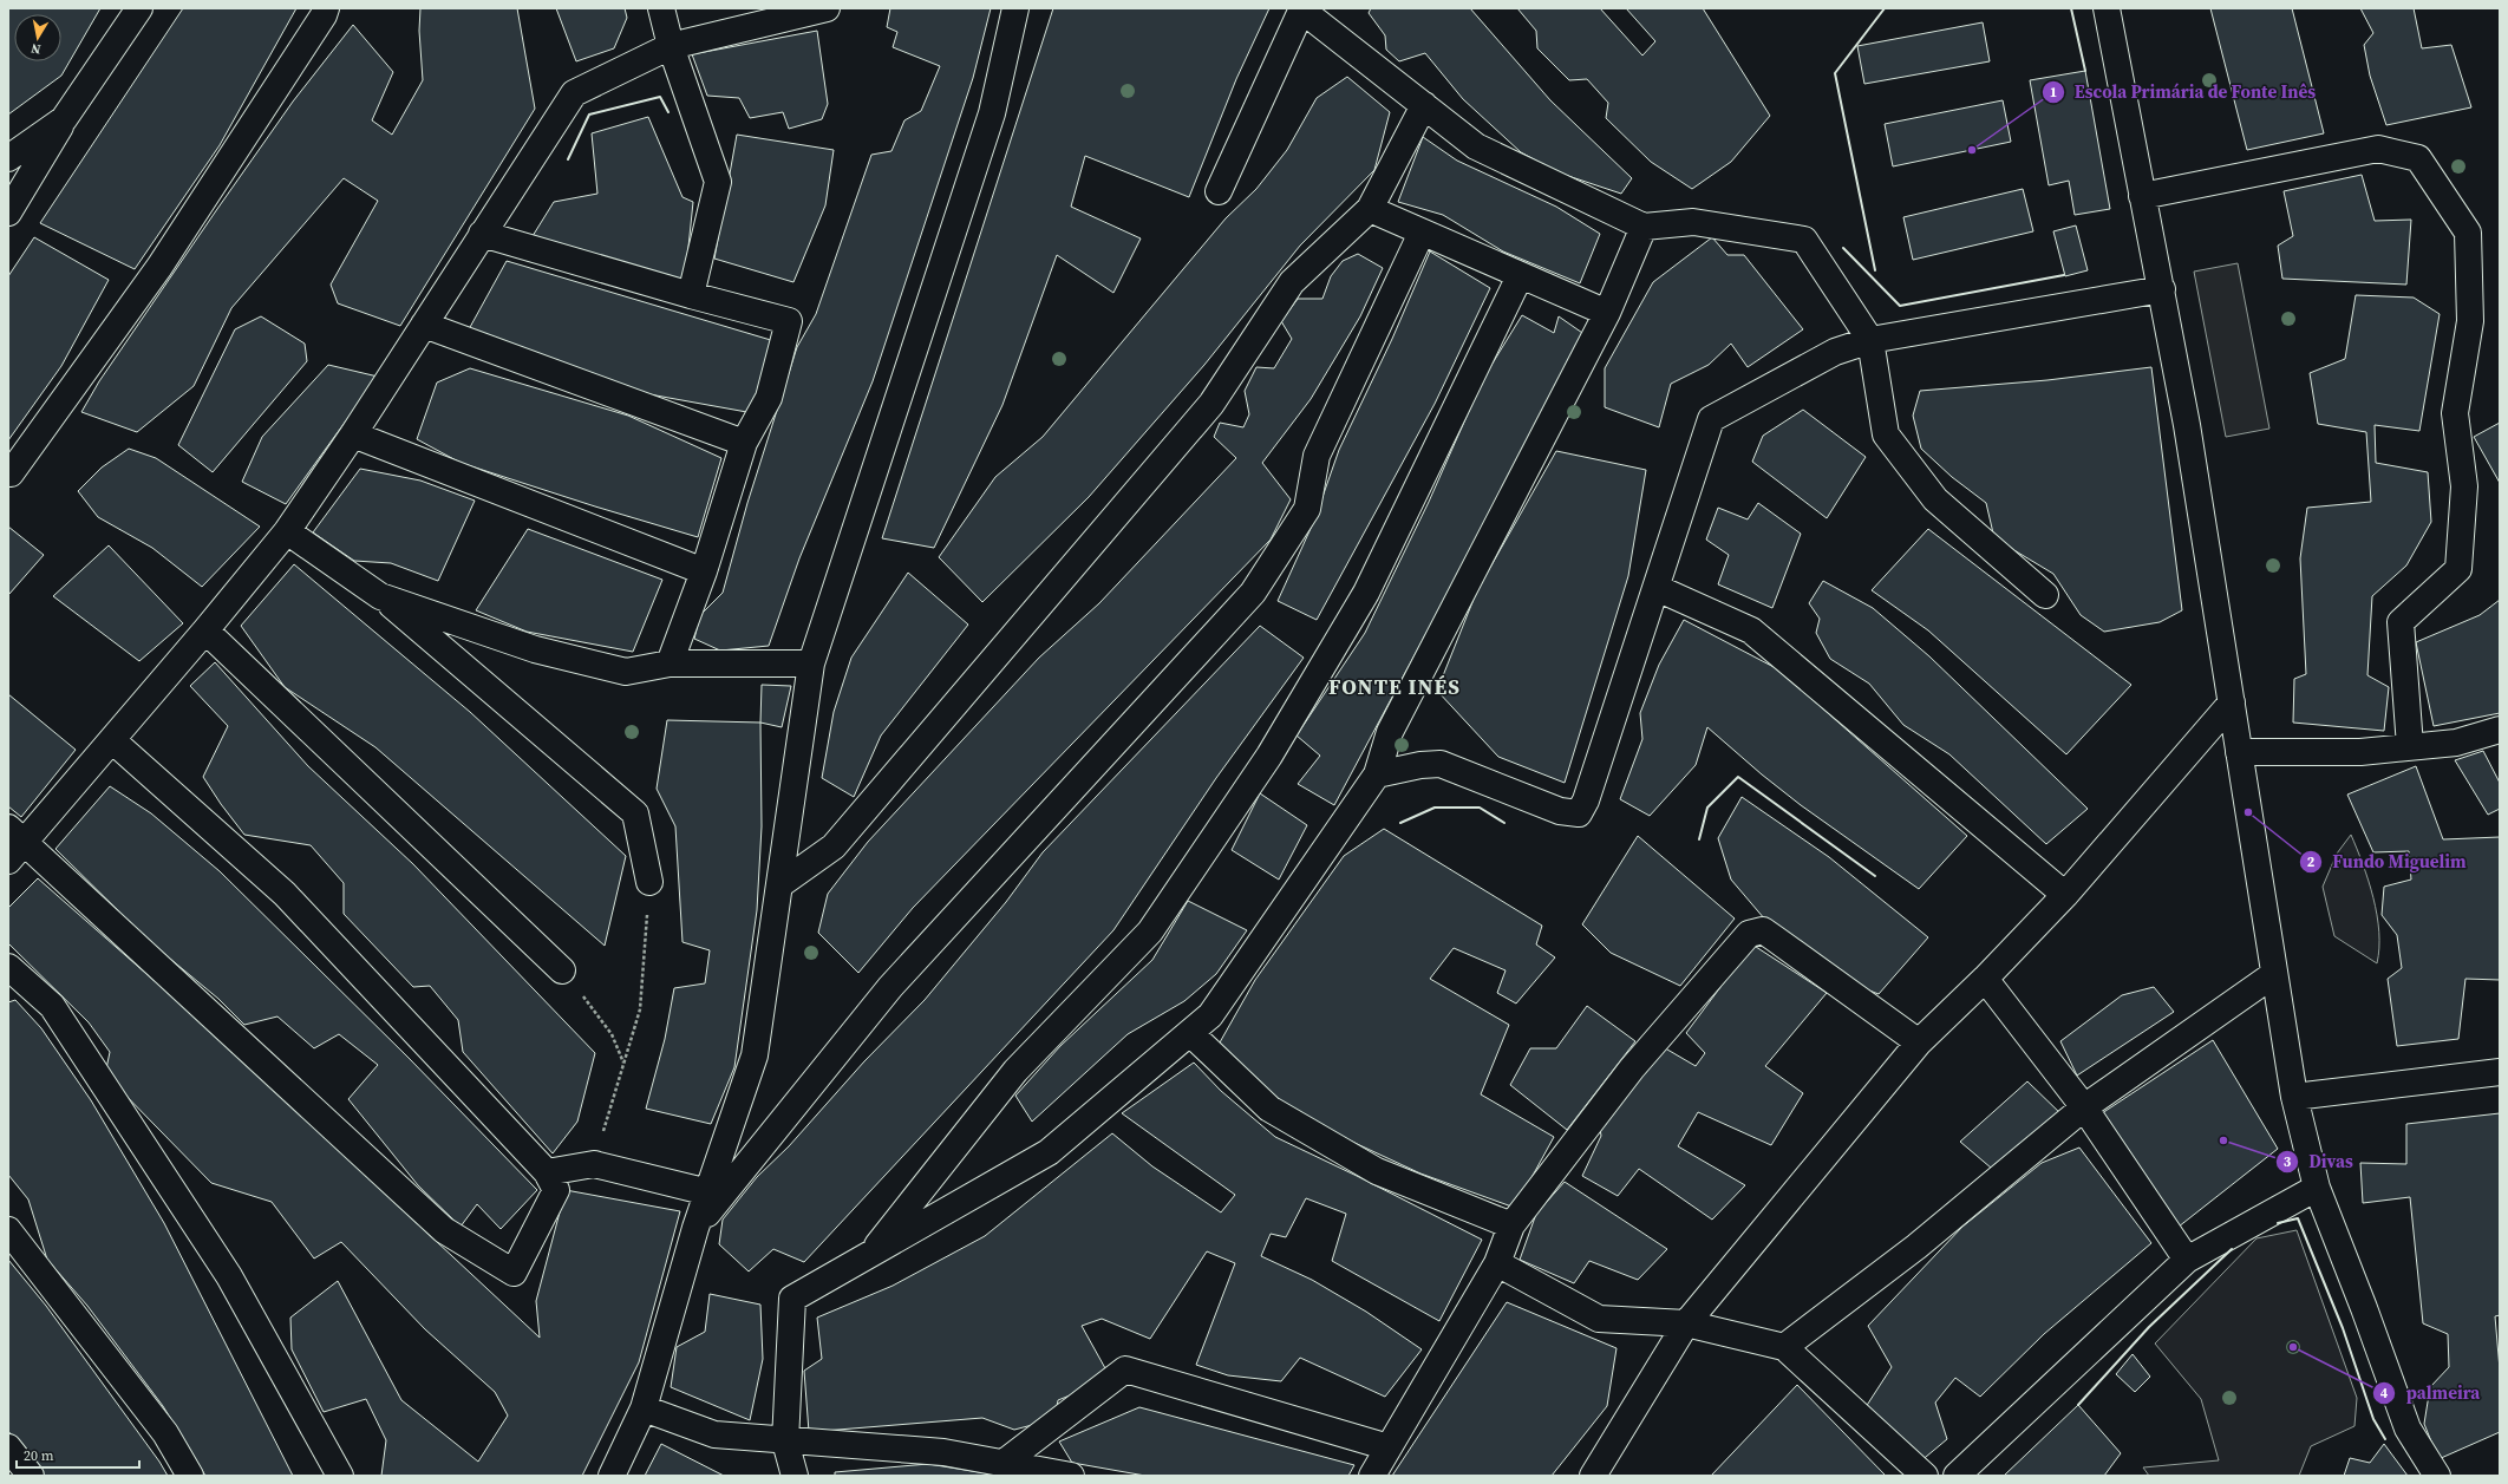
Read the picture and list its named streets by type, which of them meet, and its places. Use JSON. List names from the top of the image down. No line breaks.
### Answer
{"districts":["FONTE INÉS"],"places":["Escola Primária de Fonte Inês","Fundo Miguelim","Divas","palmeira"],"scale_bar":"20 m","north":"bottom"}
